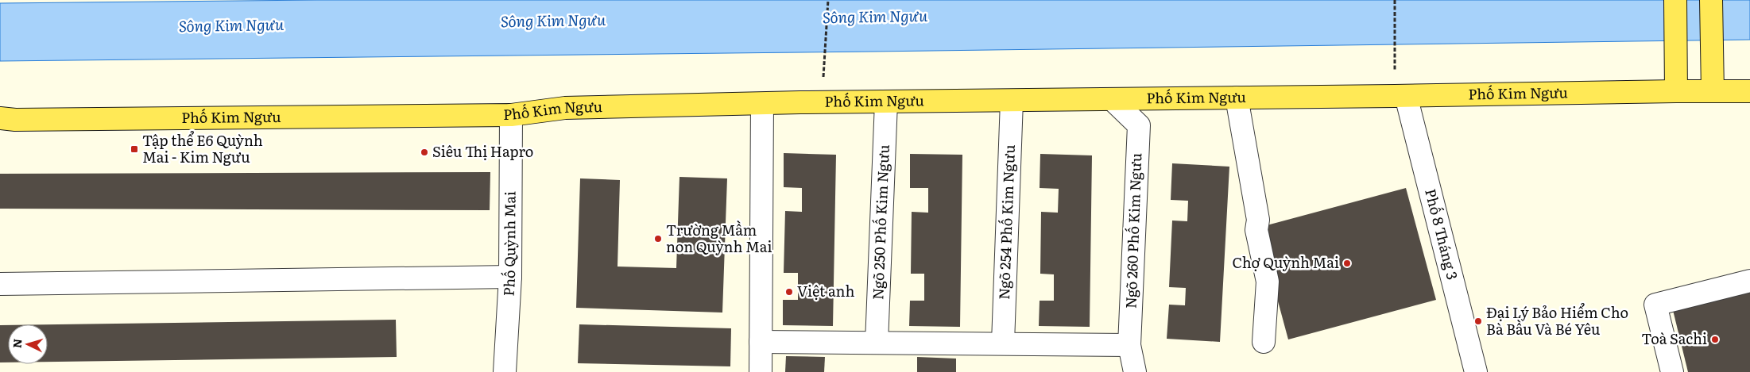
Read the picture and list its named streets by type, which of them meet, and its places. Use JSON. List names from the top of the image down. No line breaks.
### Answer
{"streets":{"main road":["Phố Kim Ngưu"],"street":["Ngõ 250 Phố Kim Ngưu","Ngõ 254 Phố Kim Ngưu","Ngõ 260 Phố Kim Ngưu","Phố 8 Tháng 3","Phố Quỳnh Mai"]},"crossings":[["Phố Kim Ngưu","Ngõ 250 Phố Kim Ngưu"],["Phố Kim Ngưu","Ngõ 254 Phố Kim Ngưu"],["Phố Kim Ngưu","Ngõ 260 Phố Kim Ngưu"],["Phố Kim Ngưu","Phố 8 Tháng 3"],["Phố Kim Ngưu","Phố Quỳnh Mai"]],"water":["Sông Kim Ngưu"],"places":{"transit":["Tập thể E6 Quỳnh Mai - Kim Ngưu"],"other":["Siêu Thị Hapro","Trường Mầm non Quỳnh Mai","Chợ Quỳnh Mai","Việt anh","Đại Lý Bảo Hiểm Cho Bà Bầu Và Bé Yêu","Toà Sachi"]},"north":"left"}
